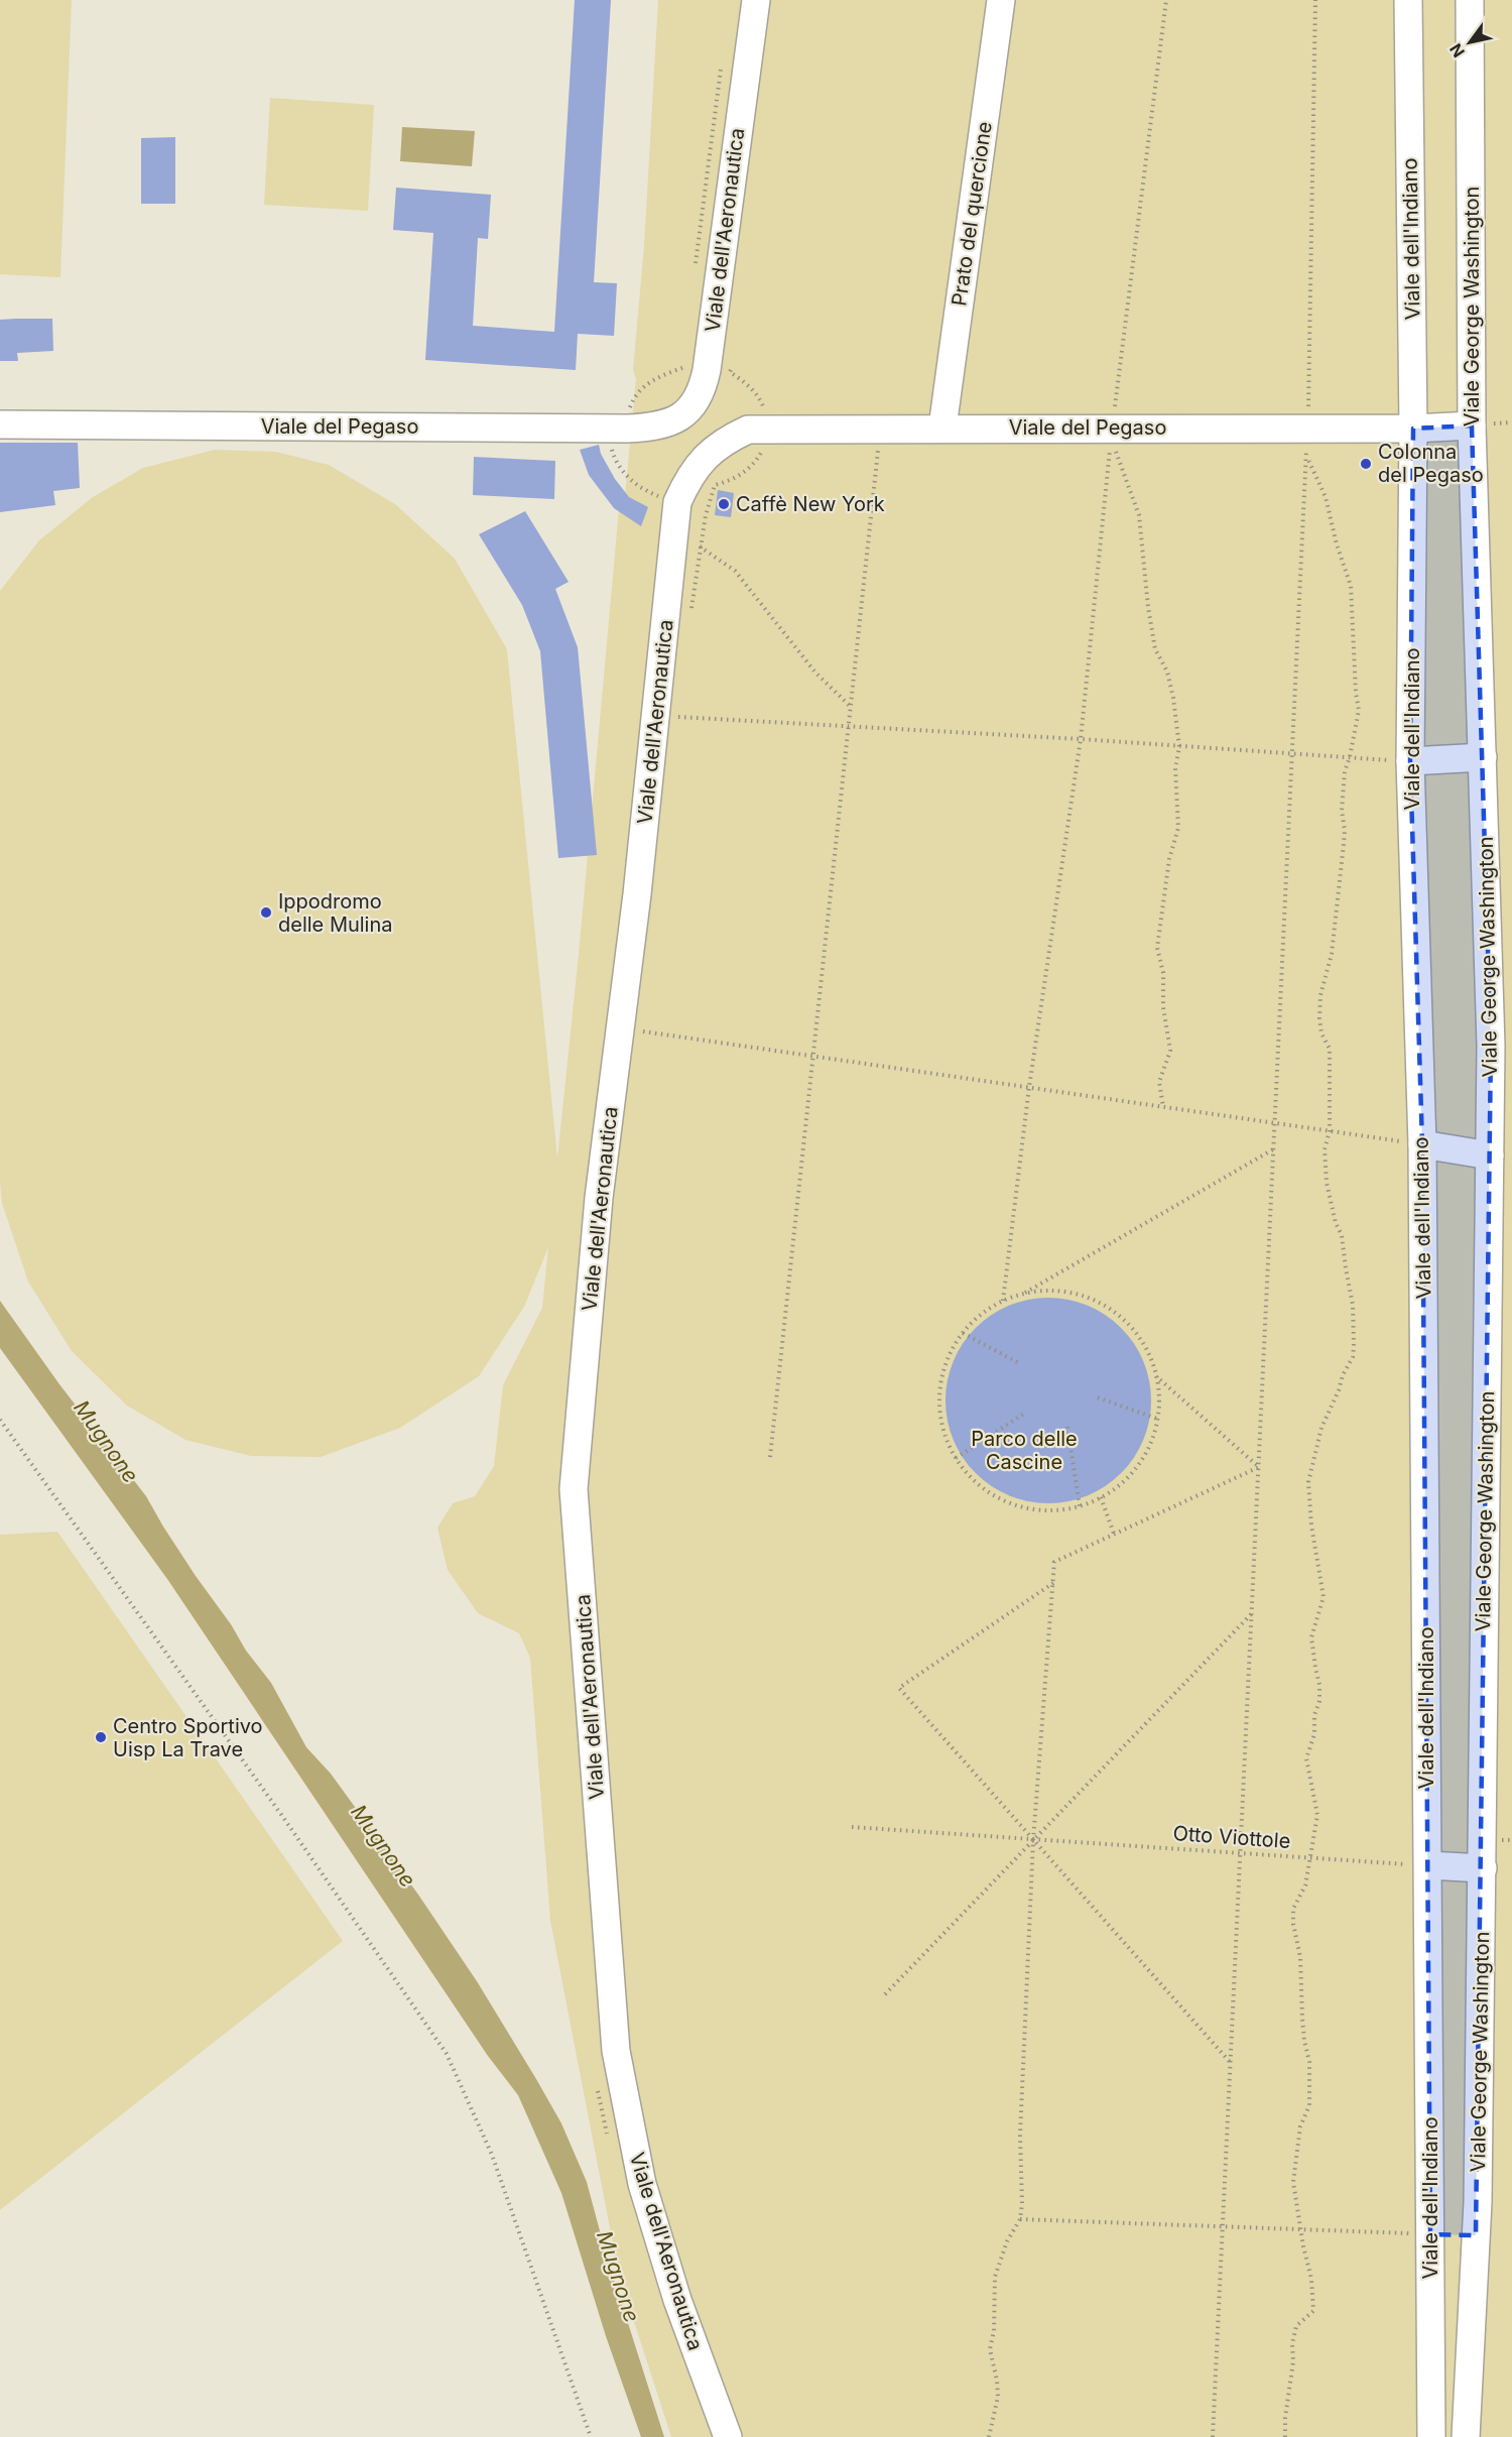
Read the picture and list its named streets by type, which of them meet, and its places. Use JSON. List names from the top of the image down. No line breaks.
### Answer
{"streets":{"street":["Prato del quercione","Viale dell'Aeronautica","Viale dell'Indiano","Viale George Washington","Viale del Pegaso"],"path":["Otto Viottole"]},"crossings":[["Prato del quercione","Viale del Pegaso"],["Viale dell'Aeronautica","Viale del Pegaso"],["Viale dell'Indiano","Viale del Pegaso"],["Viale dell'Indiano","Otto Viottole"],["Viale George Washington","Viale del Pegaso"]],"water":["Mugnone"],"parks":["Parco delle Cascine"],"places":["Colonna del Pegaso","Caffè New York","Ippodromo delle Mulina","Centro Sportivo Uisp La Trave"],"north":"bottom left"}
